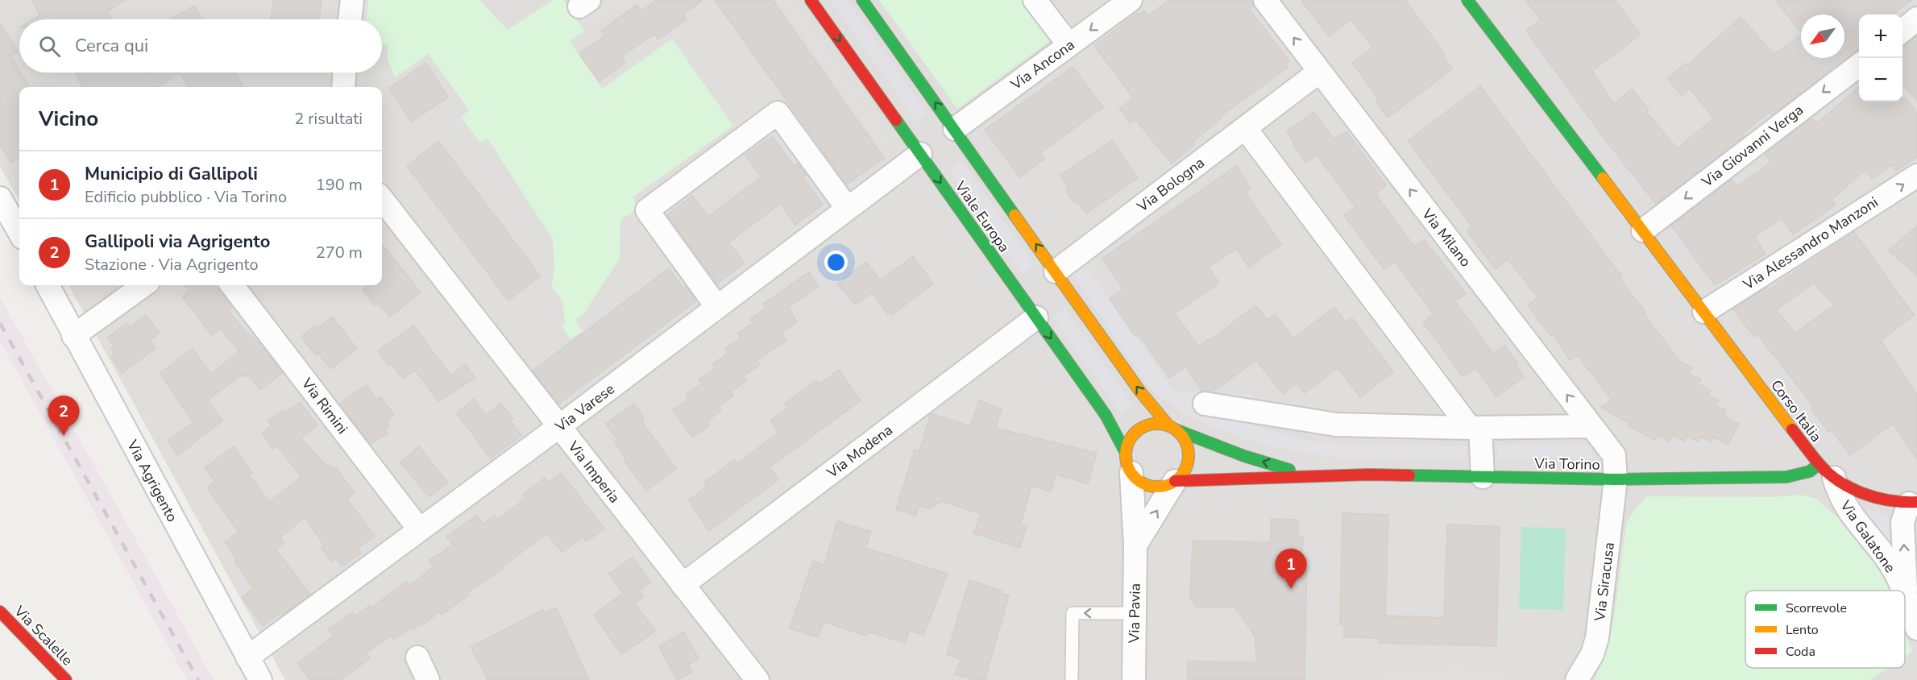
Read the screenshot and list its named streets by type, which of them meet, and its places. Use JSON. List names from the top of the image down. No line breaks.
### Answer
{"streets":{"street":["Via Ancona","Via Giovanni Verga","Via Bologna","Viale Europa","Via Milano","Via Alessandro Manzoni","Via Rimini","Via Varese","Corso Italia","Via Modena","Via Torino","Via Imperia","Via Agrigento","Via Galatone","Via Siracusa","Via Pavia","Via Scalelle"]},"crossings":[["Via Ancona","Viale Europa"],["Via Giovanni Verga","Corso Italia"],["Via Bologna","Viale Europa"],["Via Bologna","Via Milano"],["Viale Europa","Via Varese"],["Viale Europa","Via Modena"],["Viale Europa","Via Torino"],["Viale Europa","Via Pavia"],["Via Milano","Via Torino"],["Via Milano","Via Siracusa"],["Via Alessandro Manzoni","Corso Italia"],["Via Rimini","Via Varese"],["Via Varese","Via Imperia"],["Via Varese","Via Agrigento"],["Corso Italia","Via Torino"],["Corso Italia","Via Galatone"],["Via Modena","Via Imperia"],["Via Torino","Via Galatone"],["Via Torino","Via Siracusa"],["Via Torino","Via Pavia"]],"one_way":["Via Giovanni Verga","Via Alessandro Manzoni"],"legend":["Scorrevole","Lento","Coda"],"north":"bottom left","page":{"map_buttons":["+","−"],"search":"Cerca qui","heading":["Vicino","2 risultati"],"list":[{"mark":"1","name":"Municipio di Gallipoli","note":"Edificio pubblico · Via Torino","value":"190 m"},{"mark":"2","name":"Gallipoli via Agrigento","note":"Stazione · Via Agrigento","value":"270 m"}],"pins":["2","1"]}}
